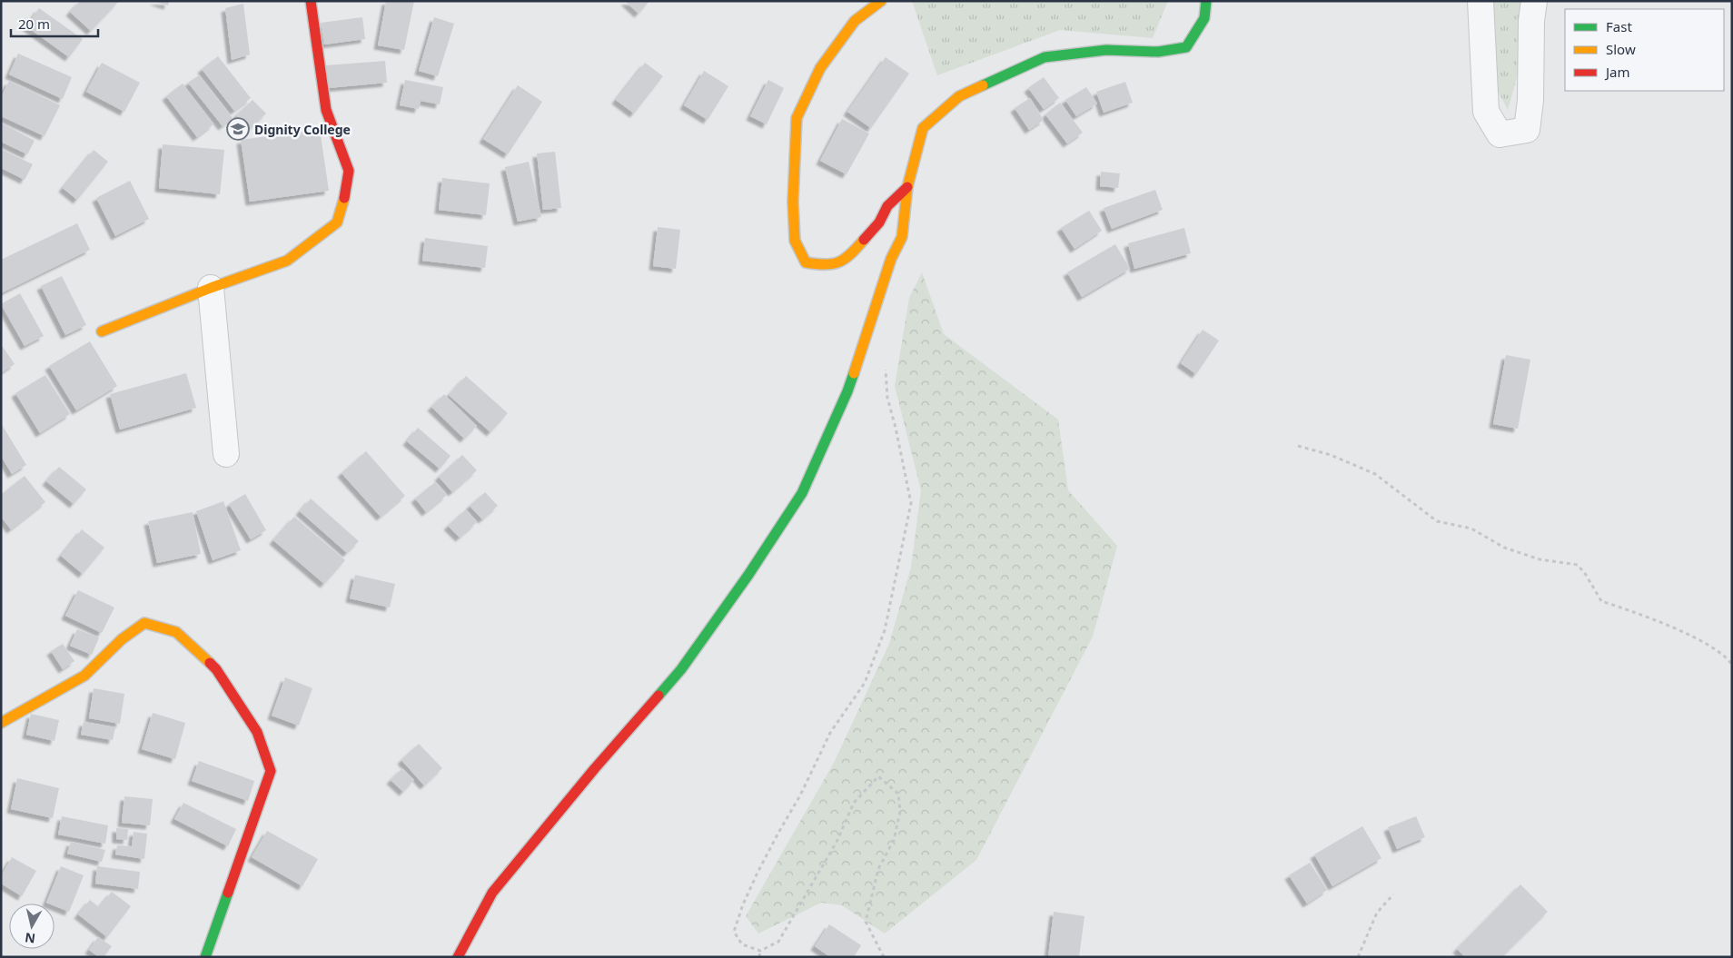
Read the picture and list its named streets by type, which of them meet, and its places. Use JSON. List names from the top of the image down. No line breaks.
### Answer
{"places":{"school or university":["Dignity College"]},"legend":["Fast","Slow","Jam"],"scale_bar":"20 m","north":"bottom"}
